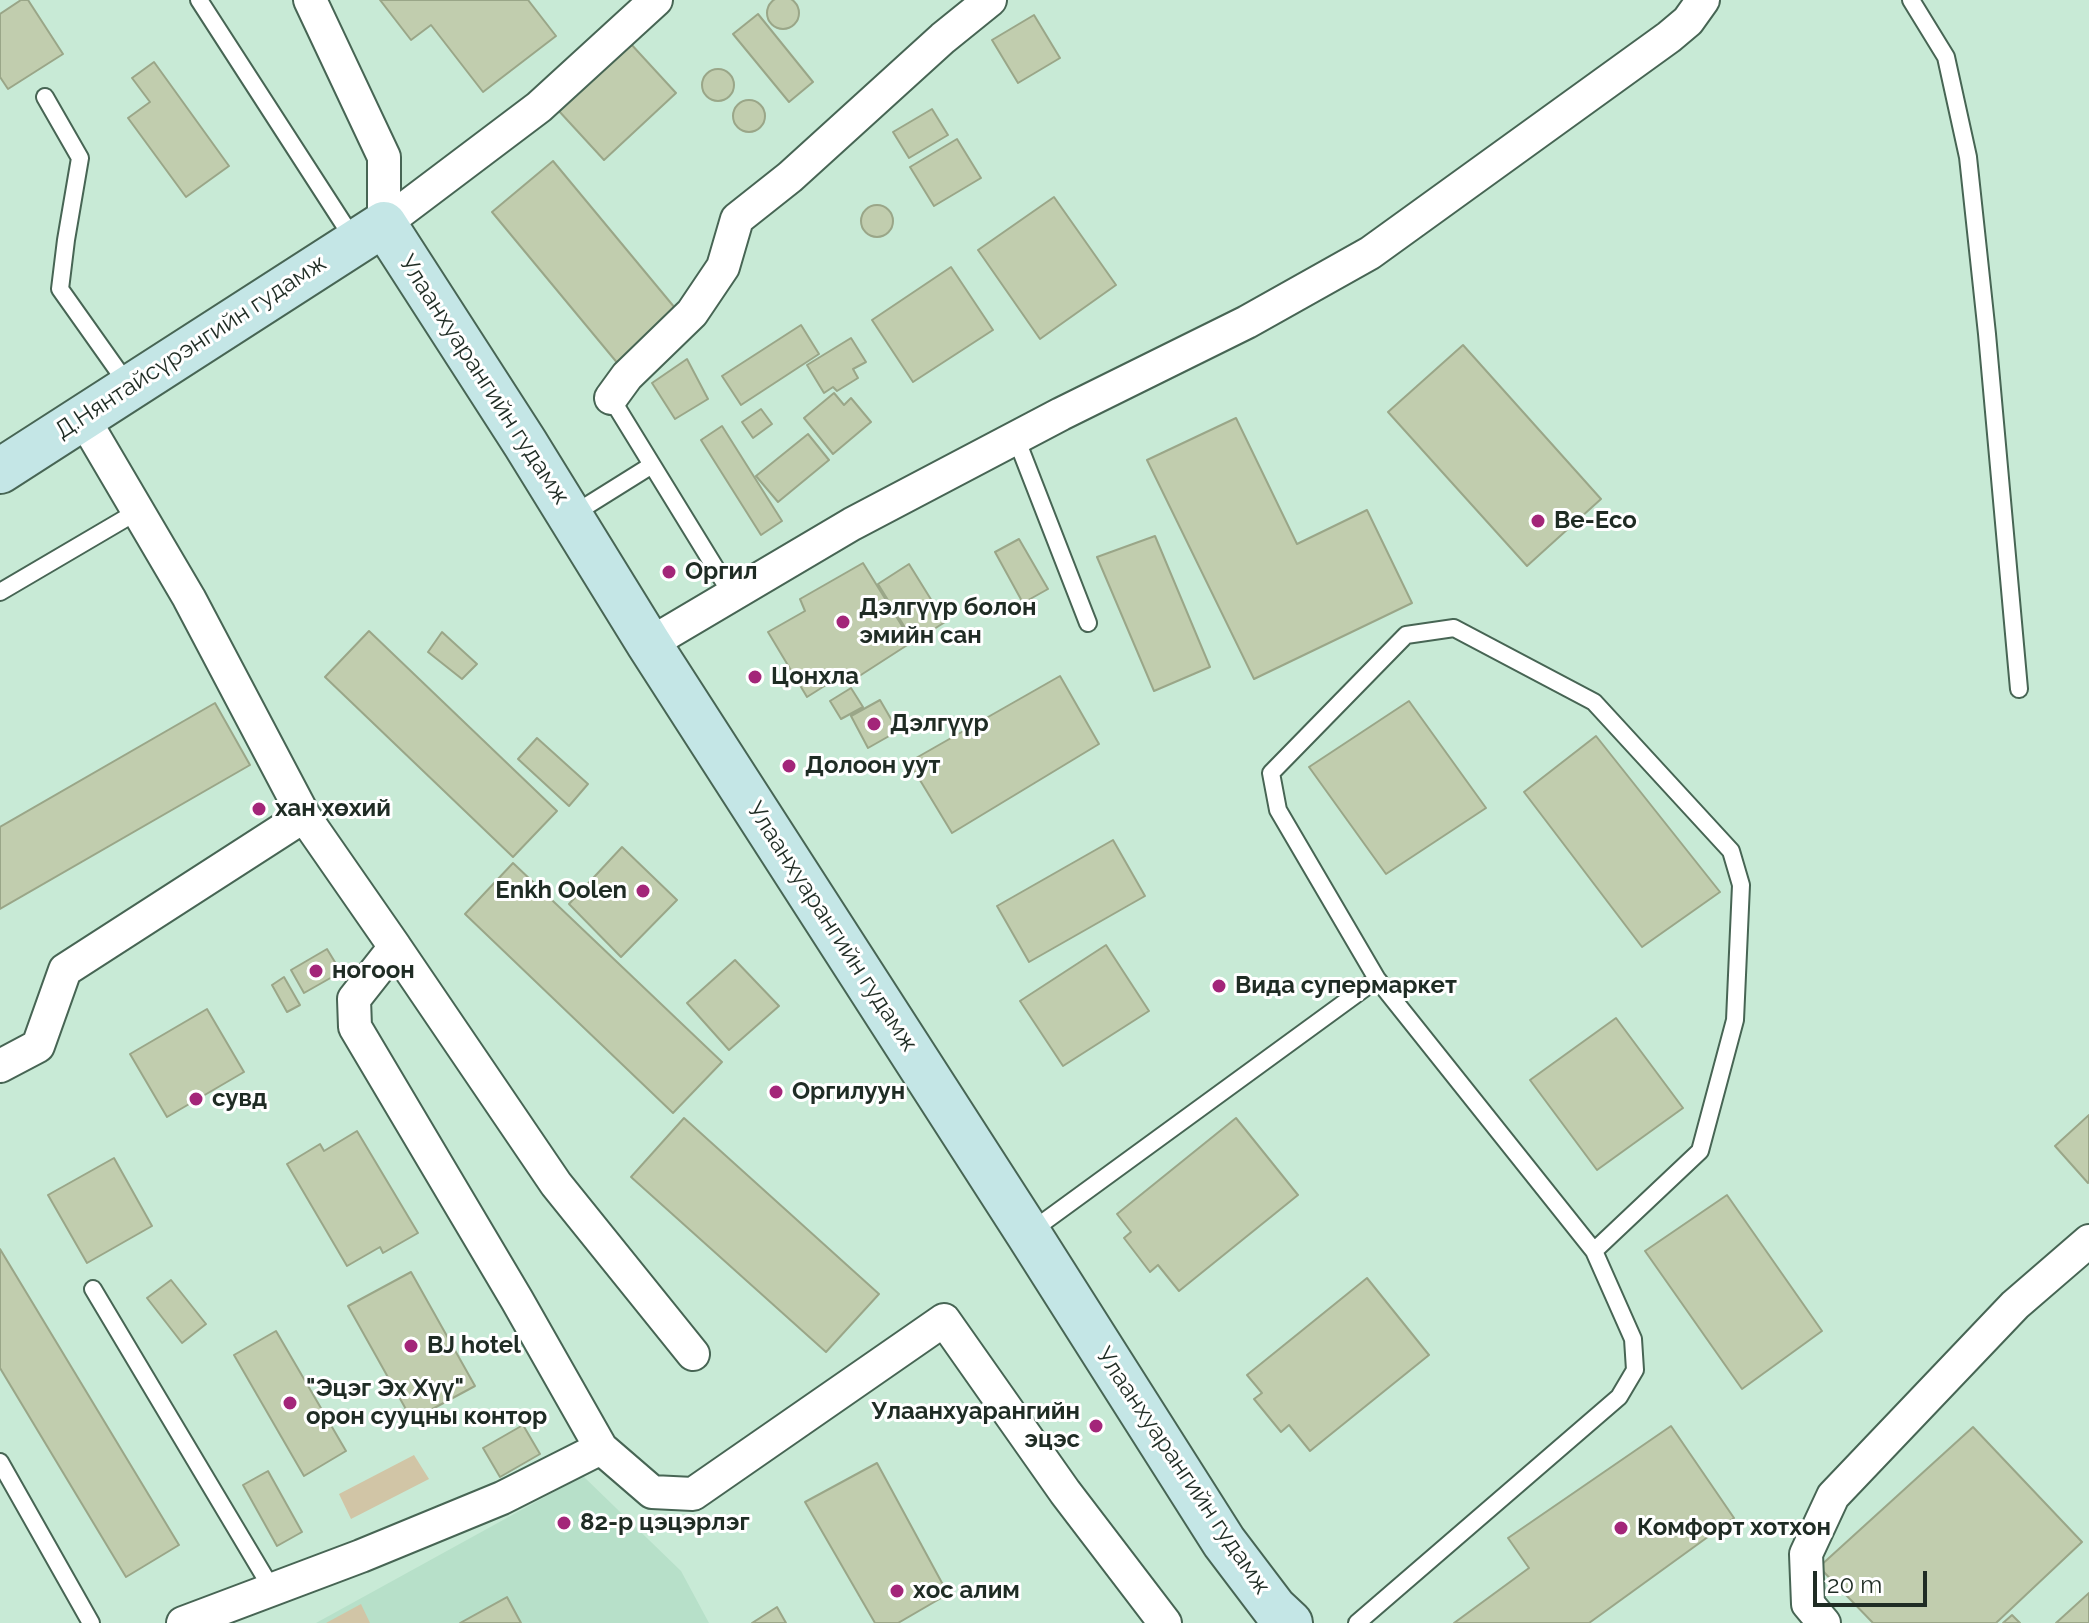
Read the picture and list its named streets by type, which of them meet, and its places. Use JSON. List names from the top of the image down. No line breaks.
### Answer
{"streets":{"main road":["Д.Нянтайсүрэнгийн гудамж","Улаанхуарангийн гудамж"]},"crossings":[["Д.Нянтайсүрэнгийн гудамж","Улаанхуарангийн гудамж"]],"places":["Be-Eco","Оргил","Дэлгүүр болон эмийн сан","Цонхла","Дэлгүүр","Долоон уут","хан хөхий","Enkh Oolen","ногоон","Вида супермаркет","Оргилуун","сувд","BJ hotel","\"Эцэг Эх Хүү\" орон сууцны контор","Улаанхуарангийн эцэс","82-р цэцэрлэг","Комфорт хотхон","хос алим"],"scale_bar":"20 m"}
